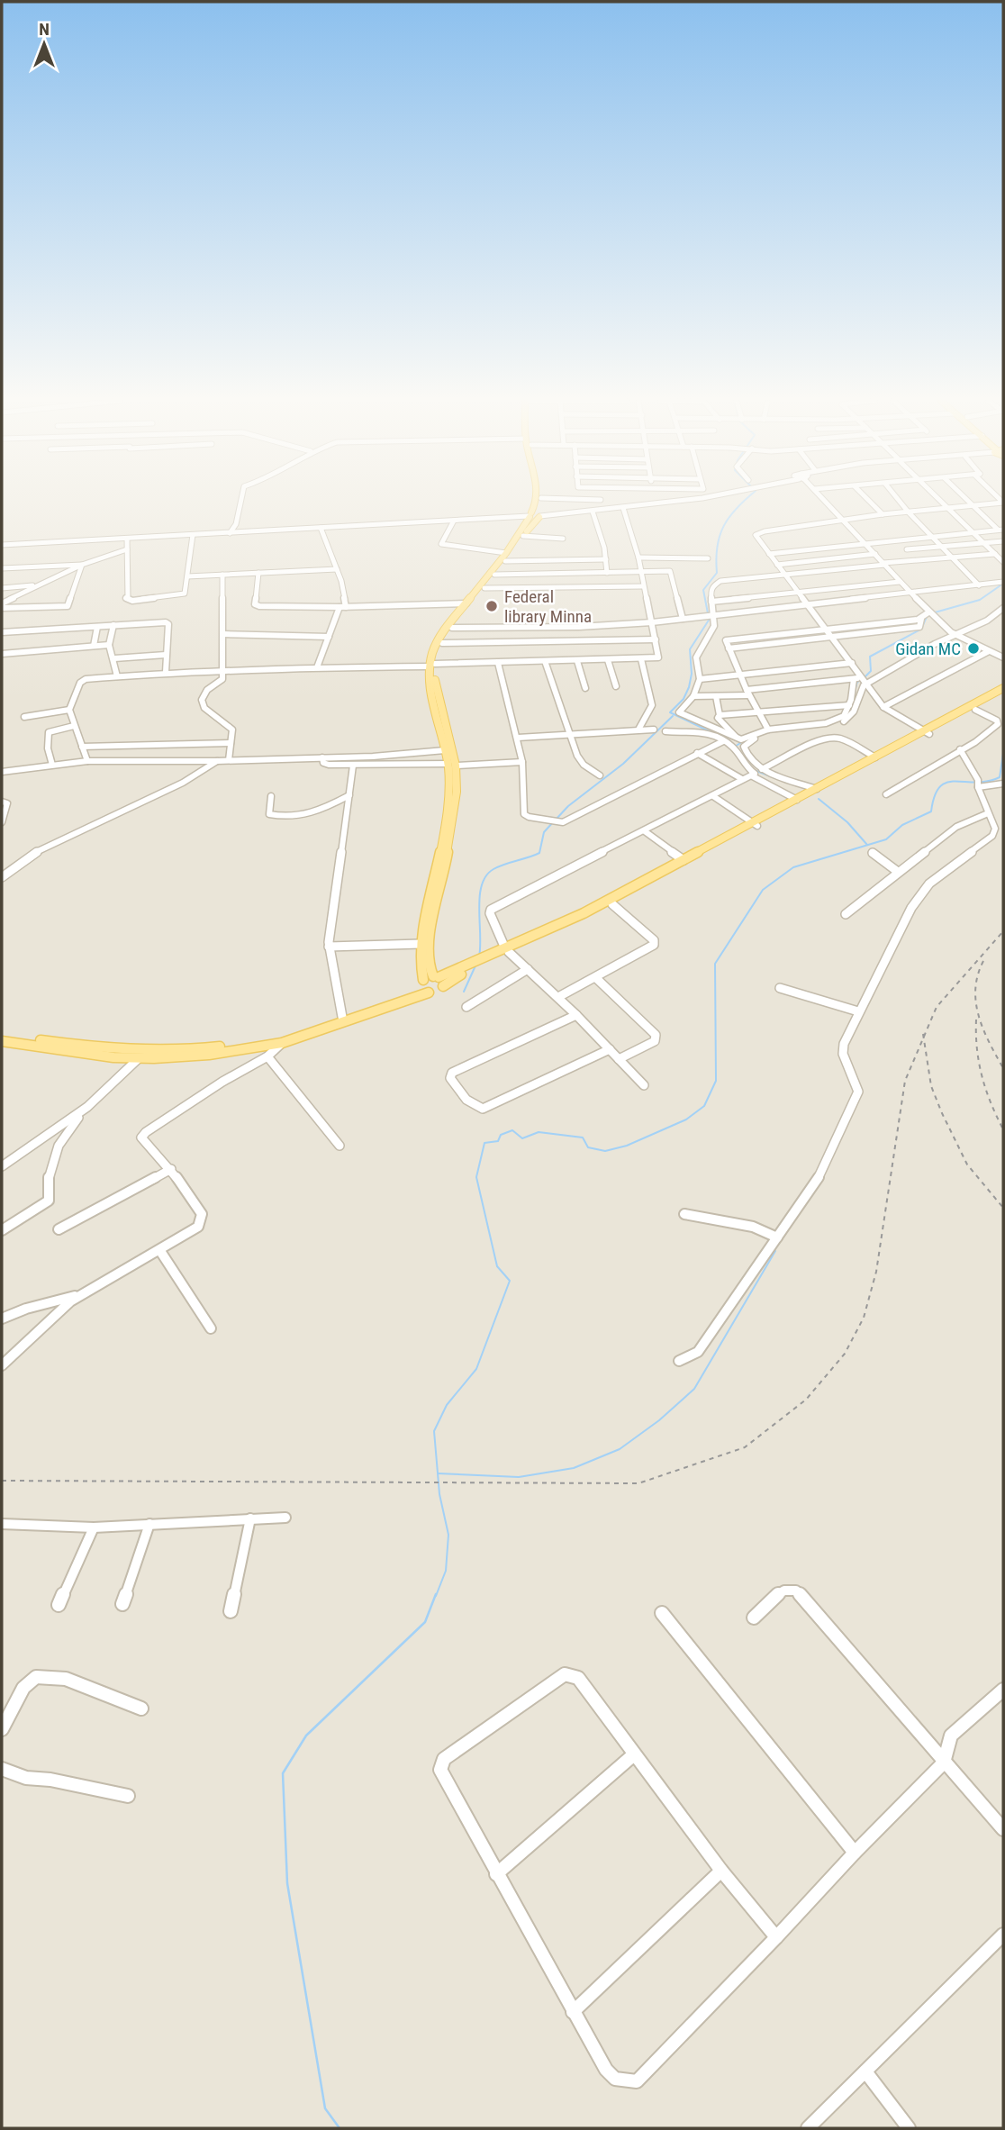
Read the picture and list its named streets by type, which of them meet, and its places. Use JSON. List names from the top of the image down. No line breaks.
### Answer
{"places":["Federal library Minna","Gidan MC"],"north":"top"}
